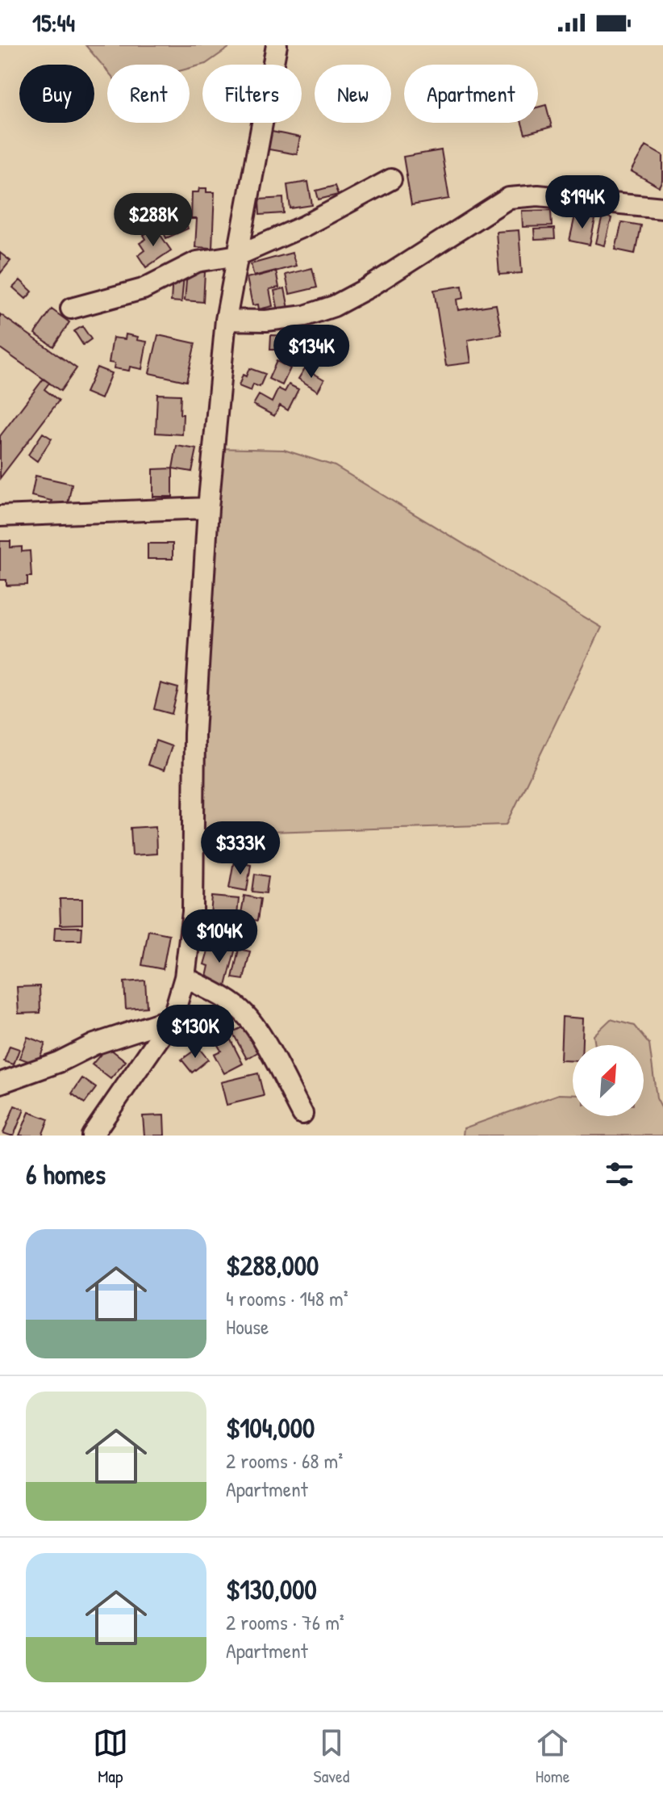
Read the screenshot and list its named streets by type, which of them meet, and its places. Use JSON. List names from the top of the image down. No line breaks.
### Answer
{"north":"top right","page":{"status":"15:44","chip":["Buy","Rent","Filters","New","Apartment"],"price":["$194K","$288K","$134K","$333K","$104K","$130K"],"heading":"6 homes","list":[{"name":"$288,000","note":"4 rooms · 148 m² · House"},{"name":"$104,000","note":"2 rooms · 68 m² · Apartment"},{"name":"$130,000","note":"2 rooms · 76 m² · Apartment"}],"tabs":["Map","Saved","Home"]}}
